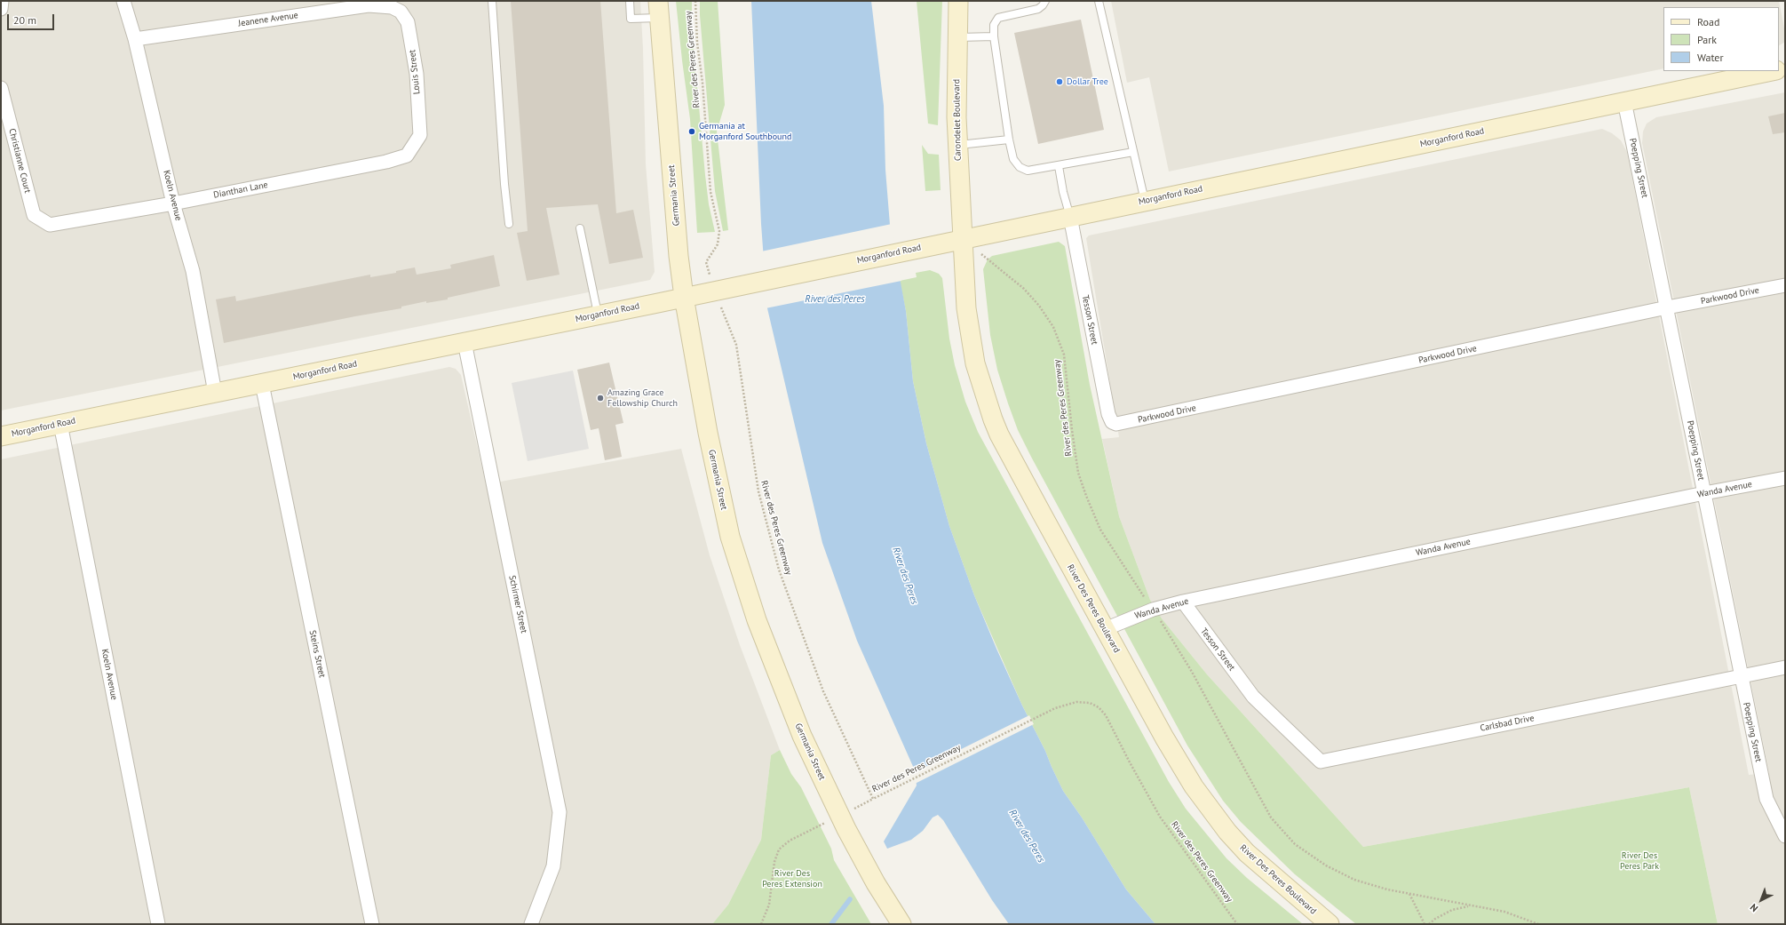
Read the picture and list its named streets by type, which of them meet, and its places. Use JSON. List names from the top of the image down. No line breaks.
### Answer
{"streets":{"main road":["Carondelet Boulevard","Morganford Road","Germania Street","River Des Peres Boulevard"],"street":["Jeanene Avenue","Louis Street","Christianne Court","Poepping Street","Dianthan Lane","Koeln Avenue","Parkwood Drive","Tesson Street","Wanda Avenue","Schirmer Street","Steins Street","Carlsbad Drive"],"path":["River des Peres Greenway"]},"crossings":[["Jeanene Avenue","Louis Street"],["Jeanene Avenue","Koeln Avenue"],["River des Peres Greenway","Carondelet Boulevard"],["River des Peres Greenway","Morganford Road"],["River des Peres Greenway","River Des Peres Boulevard"],["Louis Street","Dianthan Lane"],["Carondelet Boulevard","Morganford Road"],["Carondelet Boulevard","River Des Peres Boulevard"],["Morganford Road","Poepping Street"],["Morganford Road","Koeln Avenue"],["Morganford Road","Germania Street"],["Morganford Road","Tesson Street"],["Morganford Road","Schirmer Street"],["Morganford Road","River Des Peres Boulevard"],["Morganford Road","Steins Street"],["Christianne Court","Dianthan Lane"],["Poepping Street","Parkwood Drive"],["Poepping Street","Wanda Avenue"],["Poepping Street","Carlsbad Drive"],["Dianthan Lane","Koeln Avenue"],["Parkwood Drive","Tesson Street"],["Tesson Street","Wanda Avenue"],["Tesson Street","Carlsbad Drive"],["Wanda Avenue","River Des Peres Boulevard"]],"water":["River des Peres"],"parks":["River Des Peres Park","River Des Peres Extension"],"places":["Dollar Tree","Germania at Morganford Southbound","Amazing Grace Fellowship Church"],"legend":["Road","Park","Water"],"scale_bar":"20 m","north":"bottom left"}
